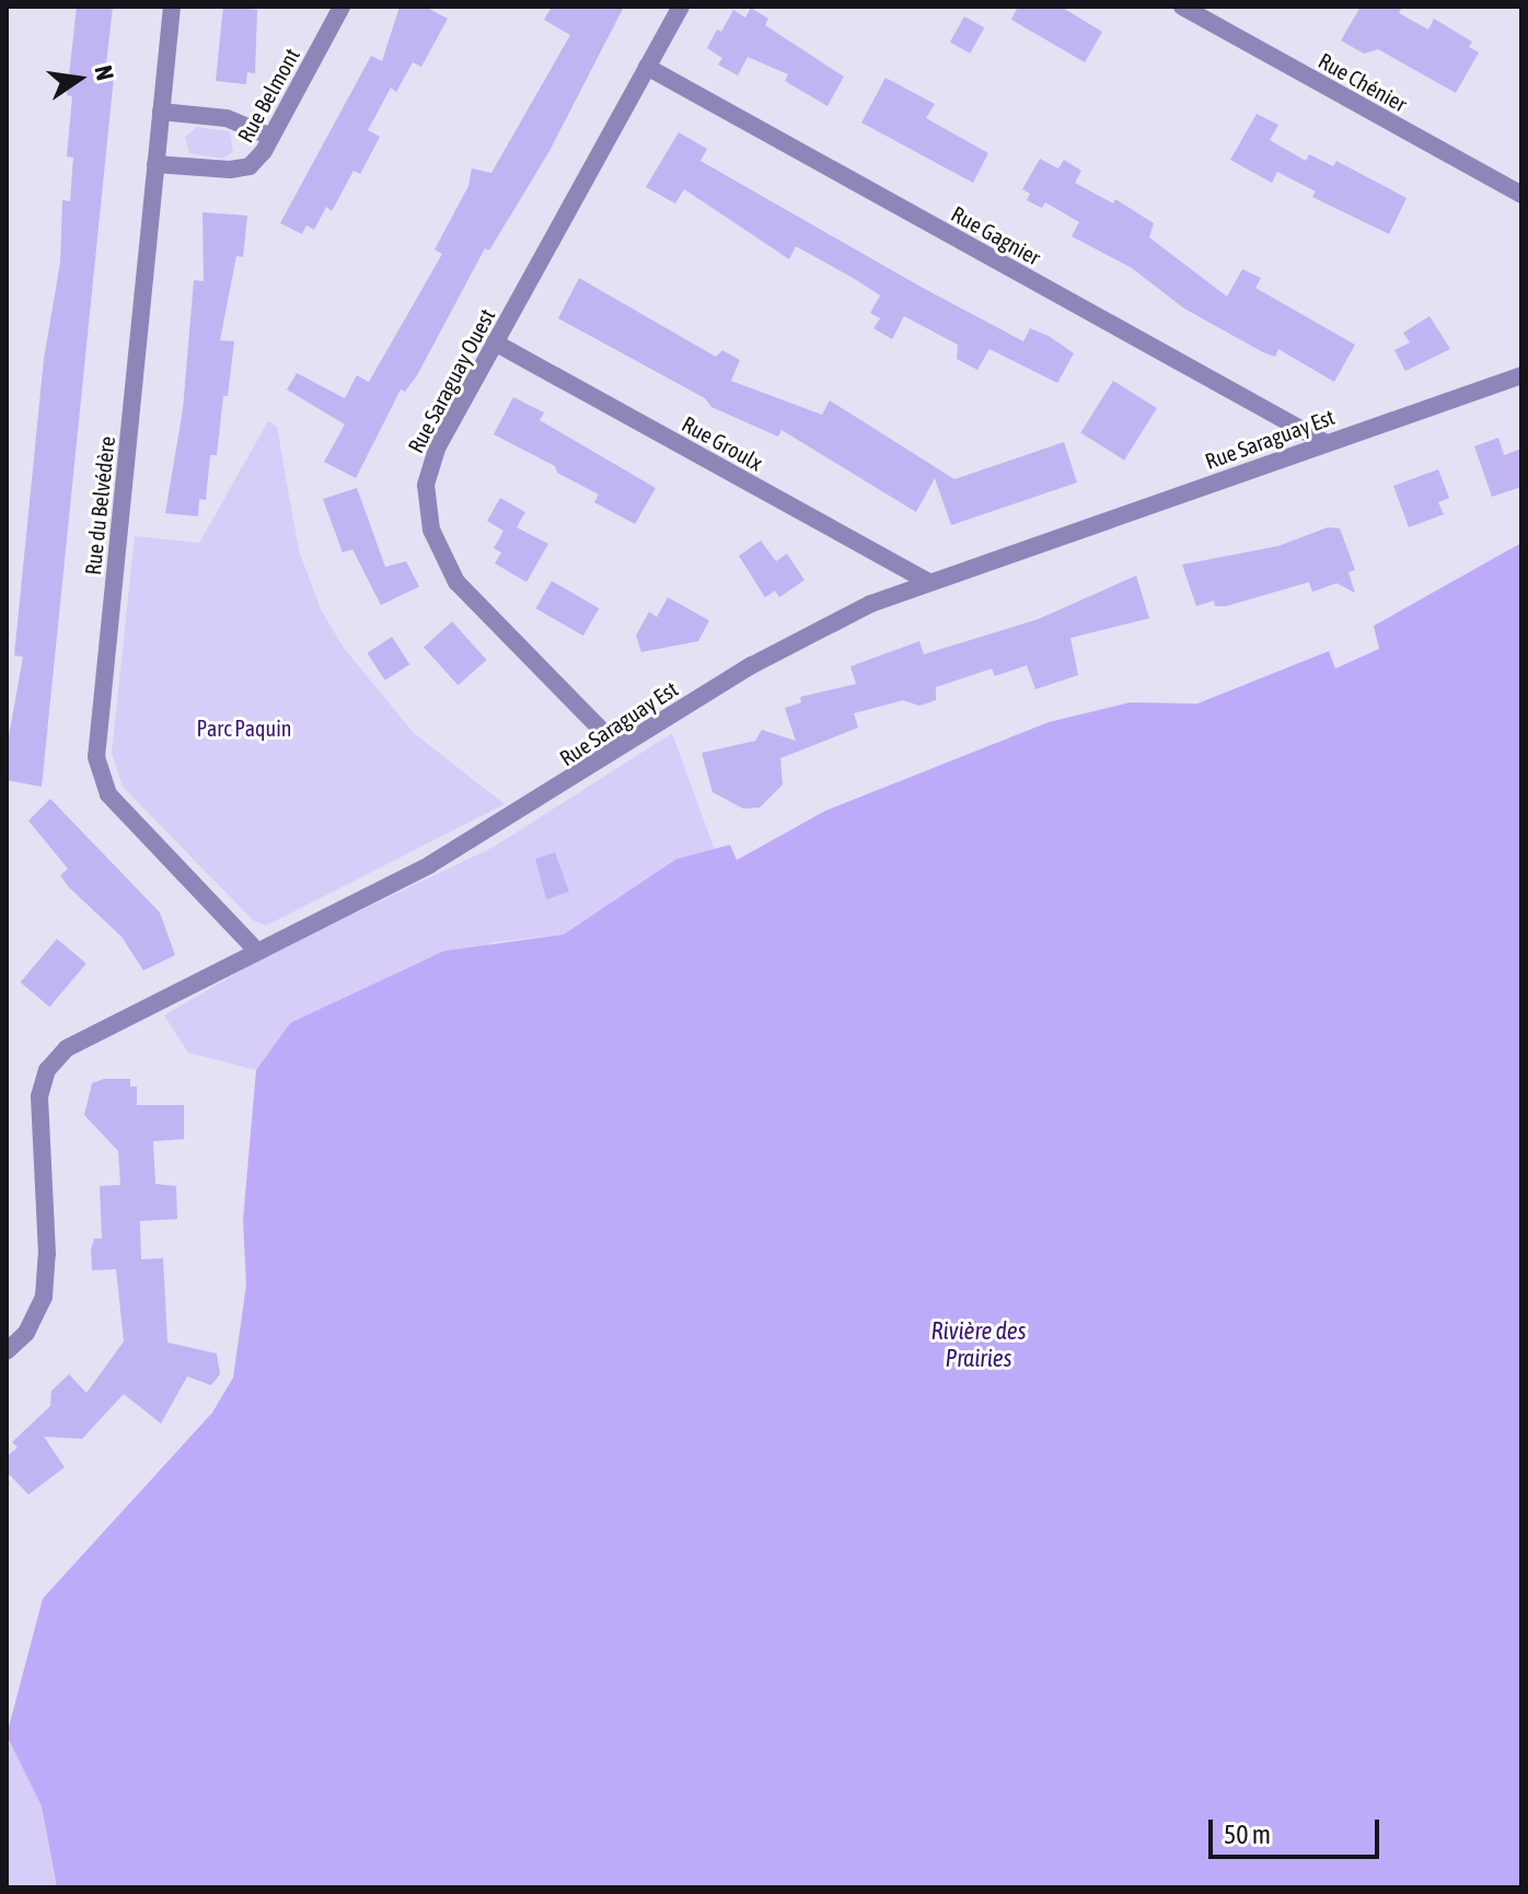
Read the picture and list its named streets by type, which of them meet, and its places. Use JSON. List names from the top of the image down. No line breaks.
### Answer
{"streets":{"street":["Rue Chénier","Rue Belmont","Rue Gagnier","Rue Saraguay Ouest","Rue Saraguay Est","Rue Groulx","Rue du Belvédère"]},"crossings":[["Rue Belmont","Rue du Belvédère"],["Rue Gagnier","Rue Saraguay Ouest"],["Rue Gagnier","Rue Saraguay Est"],["Rue Saraguay Ouest","Rue Saraguay Est"],["Rue Saraguay Ouest","Rue Groulx"],["Rue Saraguay Est","Rue Groulx"],["Rue Saraguay Est","Rue du Belvédère"]],"water":["Rivière des Prairies"],"parks":["Parc Paquin"],"scale_bar":"50 m","north":"right"}
